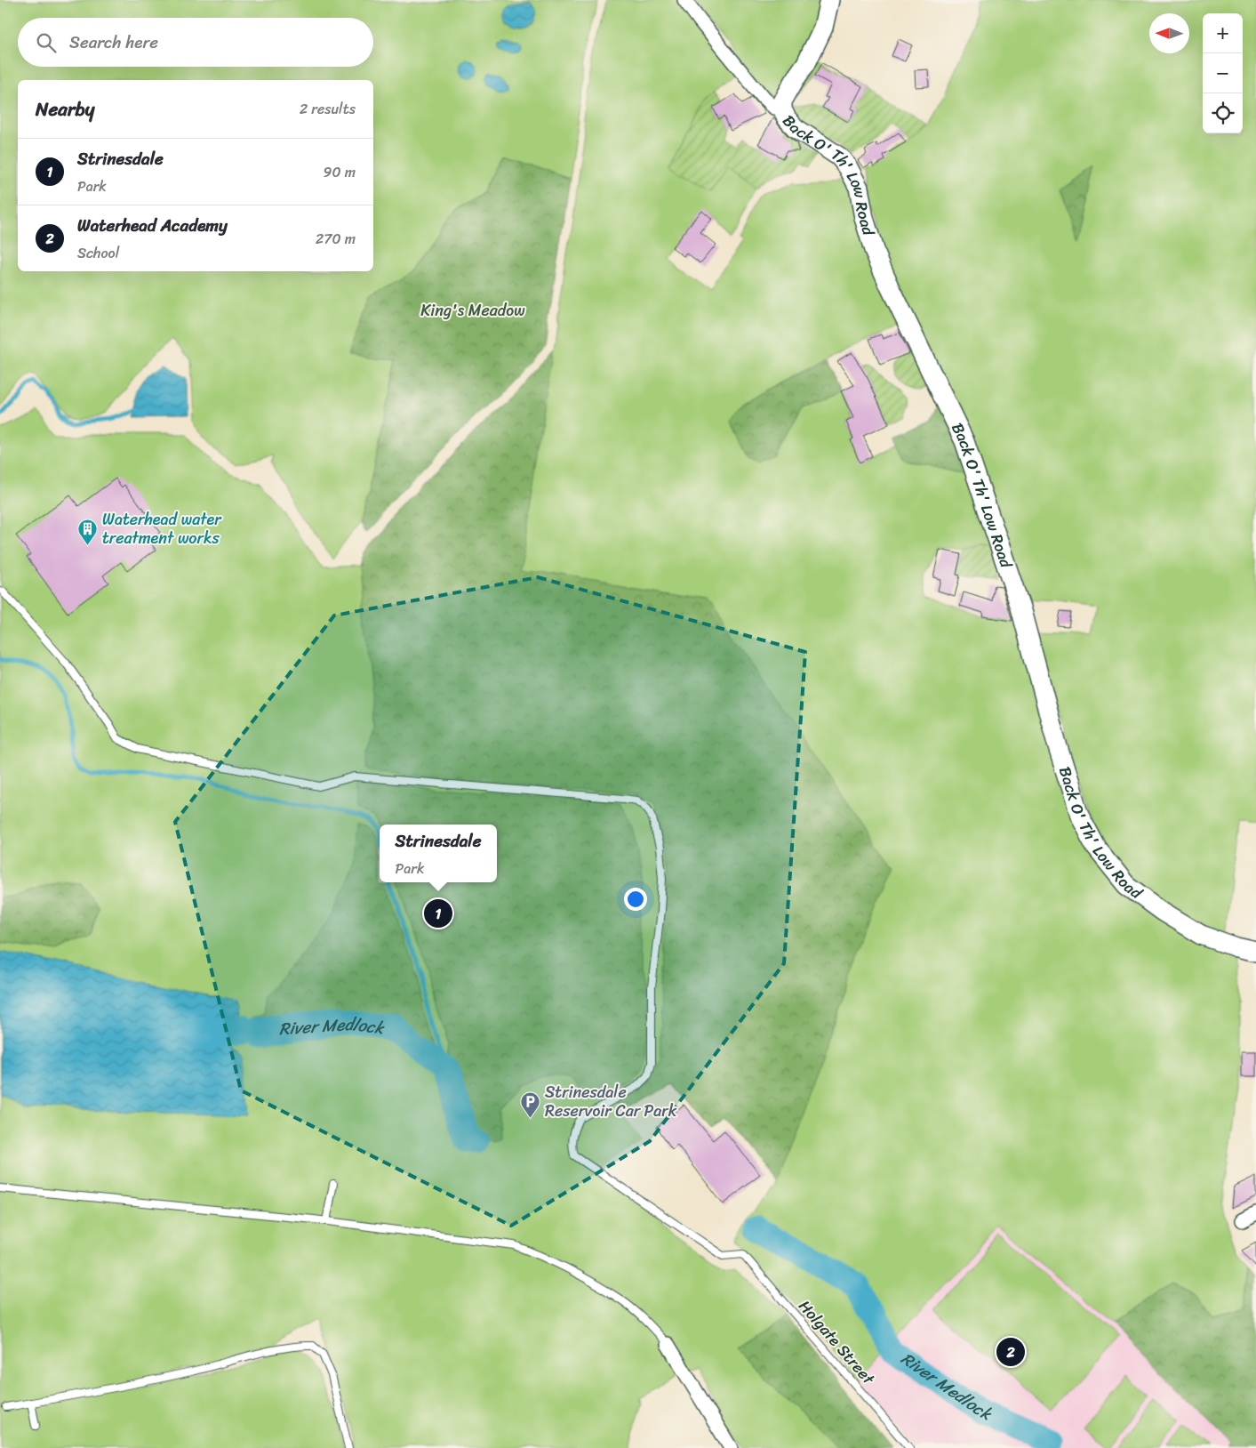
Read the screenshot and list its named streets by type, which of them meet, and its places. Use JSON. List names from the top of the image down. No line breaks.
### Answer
{"streets":{"street":["Back O' Th' Low Road"],"lane":["Holgate Street"]},"water":["River Medlock"],"parks":["King's Meadow"],"places":{"building":["Waterhead water treatment works"],"parking":["Strinesdale Reservoir Car Park"]},"north":"left","page":{"map_buttons":["+","−"],"search":"Search here","heading":["Nearby","2 results"],"list":[{"mark":"1","name":"Strinesdale","note":"Park","value":"90 m"},{"mark":"2","name":"Waterhead Academy","note":"School","value":"270 m"}],"popup":["Strinesdale","Park"],"pins":["1","2"]}}
